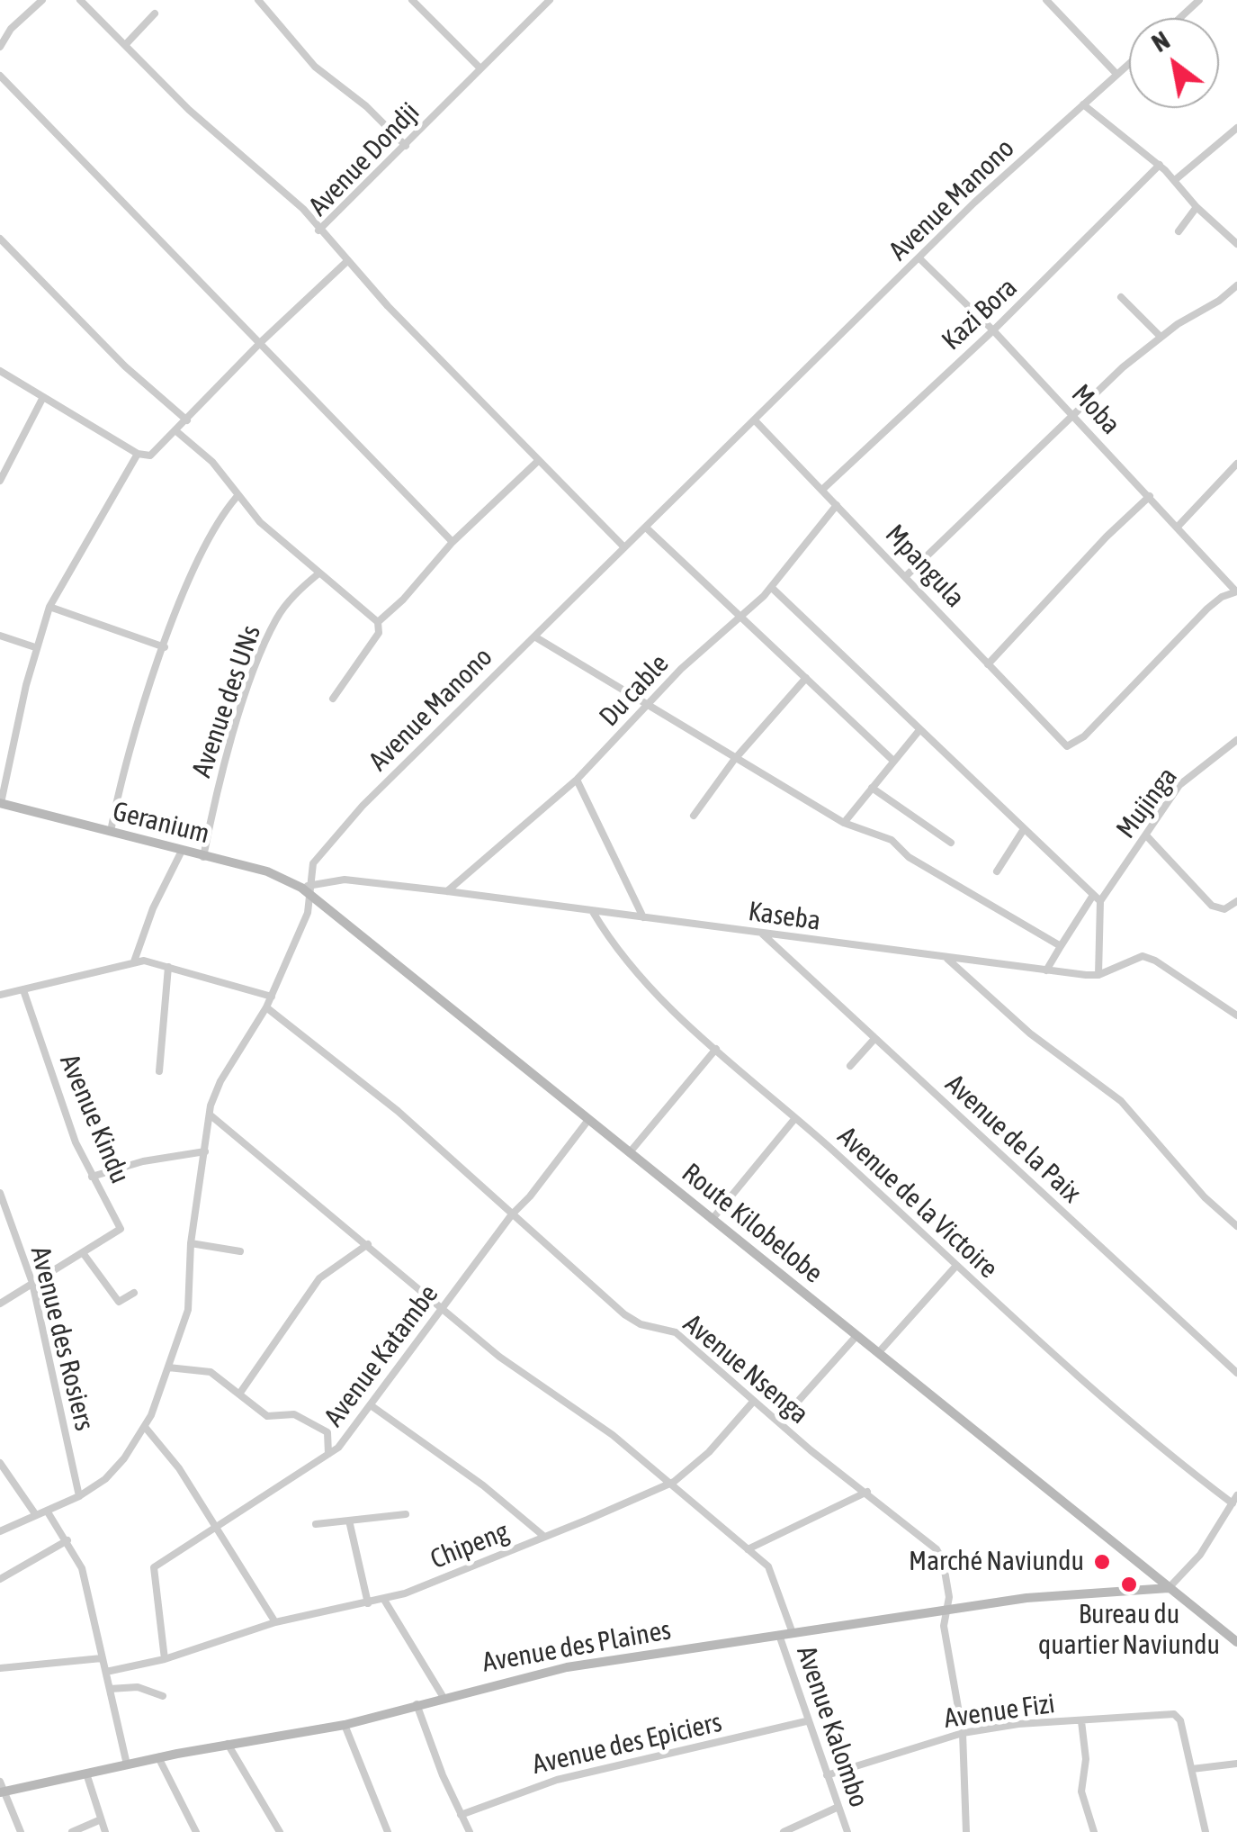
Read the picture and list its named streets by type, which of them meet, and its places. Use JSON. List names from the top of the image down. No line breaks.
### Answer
{"streets":{"street":["Avenue Dondji","Avenue Manono","Kazi Bora","Moba","Mpangula","Du cable","Avenue des UNs","Mujinga","Geranium","Kaseba","Avenue Kindu","Avenue de la Paix","Avenue de la Victoire","Route Kilobelobe","Avenue des Rosiers","Avenue Katambe","Avenue Nsenga","Chipeng","Avenue des Plaines","Avenue Fizi","Avenue Kalombo","Avenue des Epiciers"]},"crossings":[["Avenue Dondji","Avenue Manono"],["Avenue Manono","Moba"],["Avenue Manono","Mpangula"],["Avenue Manono","Geranium"],["Avenue Manono","Kaseba"],["Avenue Manono","Route Kilobelobe"],["Avenue Manono","Avenue des Rosiers"],["Avenue Manono","Avenue Nsenga"],["Kazi Bora","Moba"],["Kazi Bora","Mpangula"],["Moba","Mpangula"],["Mpangula","Du cable"],["Du cable","Kaseba"],["Avenue des UNs","Geranium"],["Geranium","Kaseba"],["Geranium","Route Kilobelobe"],["Kaseba","Avenue de la Paix"],["Kaseba","Avenue de la Victoire"],["Kaseba","Route Kilobelobe"],["Avenue Kindu","Avenue des Rosiers"],["Route Kilobelobe","Avenue Katambe"],["Route Kilobelobe","Avenue des Plaines"],["Avenue Katambe","Avenue Nsenga"],["Avenue Katambe","Chipeng"],["Avenue Nsenga","Chipeng"],["Avenue Nsenga","Avenue des Plaines"],["Avenue Nsenga","Avenue Fizi"],["Avenue des Plaines","Avenue Kalombo"],["Avenue Fizi","Avenue Kalombo"],["Avenue Kalombo","Avenue des Epiciers"]],"places":["Marché Naviundu","Bureau du quartier Naviundu"],"north":"top left"}
